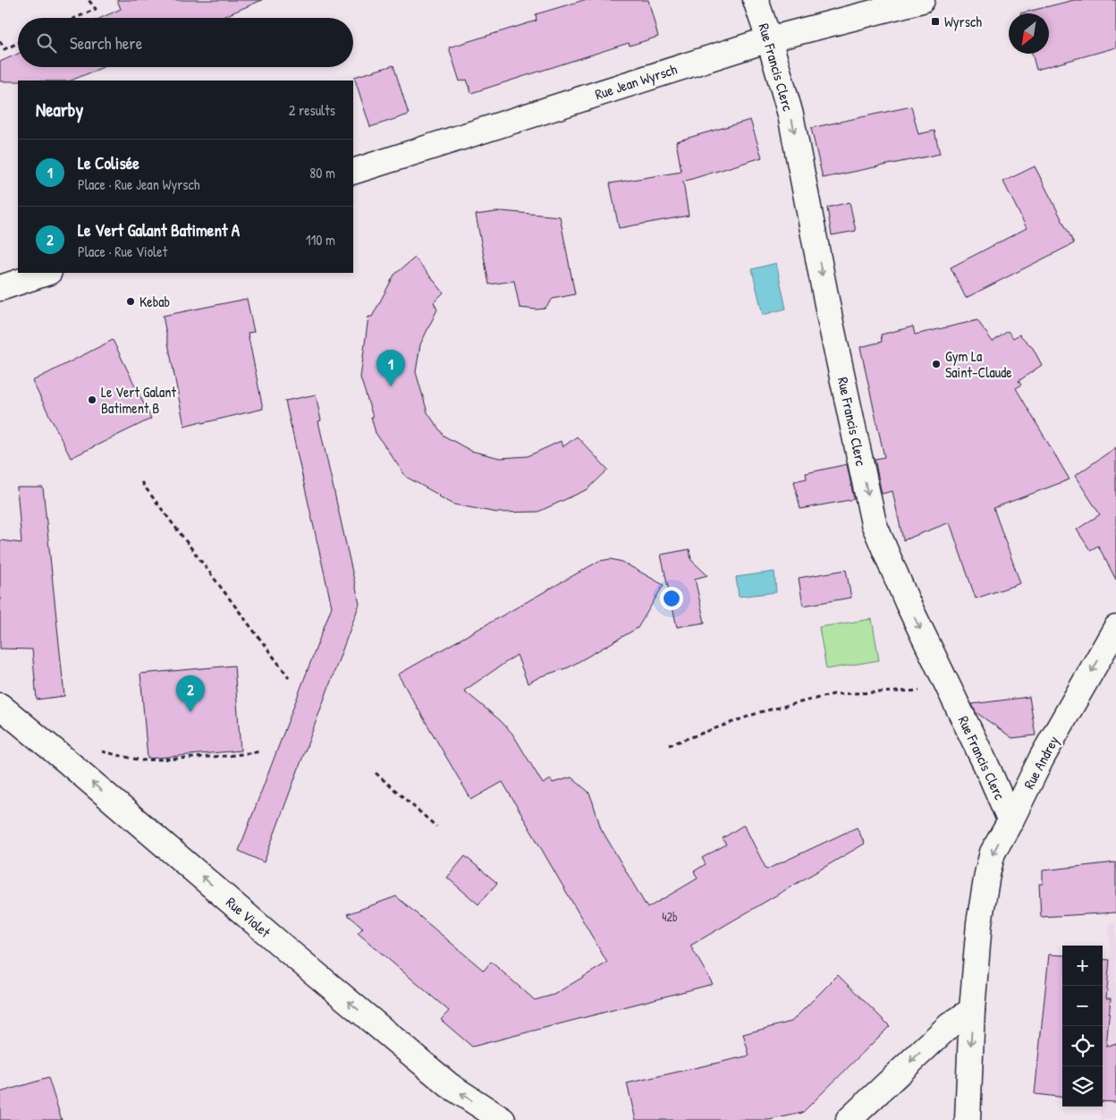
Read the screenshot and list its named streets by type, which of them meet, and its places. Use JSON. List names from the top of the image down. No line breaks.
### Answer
{"streets":{"street":["Rue Francis Clerc","Rue Jean Wyrsch","Rue Andrey","Rue Violet"]},"crossings":[["Rue Francis Clerc","Rue Jean Wyrsch"],["Rue Francis Clerc","Rue Andrey"]],"one_way":["Rue Francis Clerc","Rue Andrey","Rue Violet"],"places":{"transit":["Wyrsch"],"other":["Kebab","Gym La Saint-Claude","Le Vert Galant Batiment B"]},"house_numbers":["42b"],"north":"bottom left","page":{"search":"Search here","heading":["Nearby","2 results"],"list":[{"mark":"1","name":"Le Colisée","note":"Place · Rue Jean Wyrsch","value":"80 m"},{"mark":"2","name":"Le Vert Galant Batiment A","note":"Place · Rue Violet","value":"110 m"}],"pins":["1","2"],"map_buttons":["+","−"]}}
